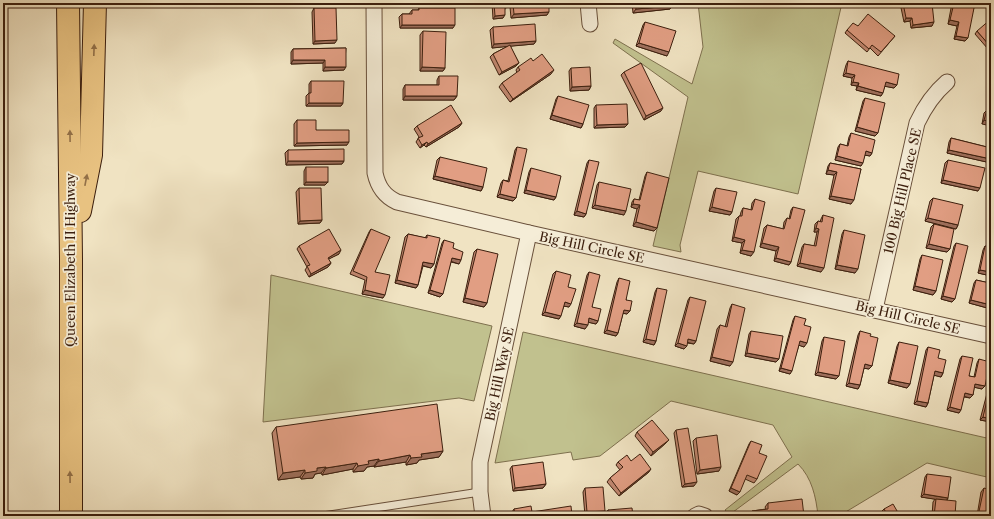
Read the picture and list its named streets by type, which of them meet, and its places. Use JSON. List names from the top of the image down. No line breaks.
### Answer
{"streets":{"highway":["Queen Elizabeth II Highway"],"street":["100 Big Hill Place SE","Big Hill Circle SE","Big Hill Way SE"]},"crossings":[["100 Big Hill Place SE","Big Hill Circle SE"],["Big Hill Circle SE","Big Hill Way SE"]]}
